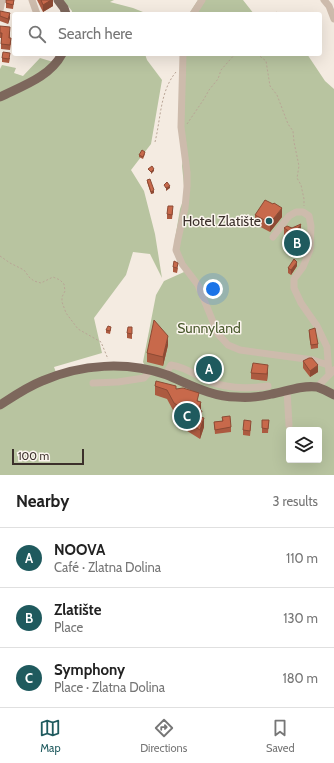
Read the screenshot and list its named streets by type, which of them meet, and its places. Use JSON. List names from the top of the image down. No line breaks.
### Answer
{"parks":["Sunnyland"],"places":["Hotel Zlatište"],"scale_bar":"100 m","page":{"search":"Search here","pins":["B","A","C"],"scale":"100 m","heading":["Nearby","3 results"],"list":[{"mark":"A","name":"NOOVA","note":"Café · Zlatna Dolina","value":"110 m"},{"mark":"B","name":"Zlatište","note":"Place","value":"130 m"},{"mark":"C","name":"Symphony","note":"Place · Zlatna Dolina","value":"180 m"}],"nav":["Map","Directions","Saved"]}}
